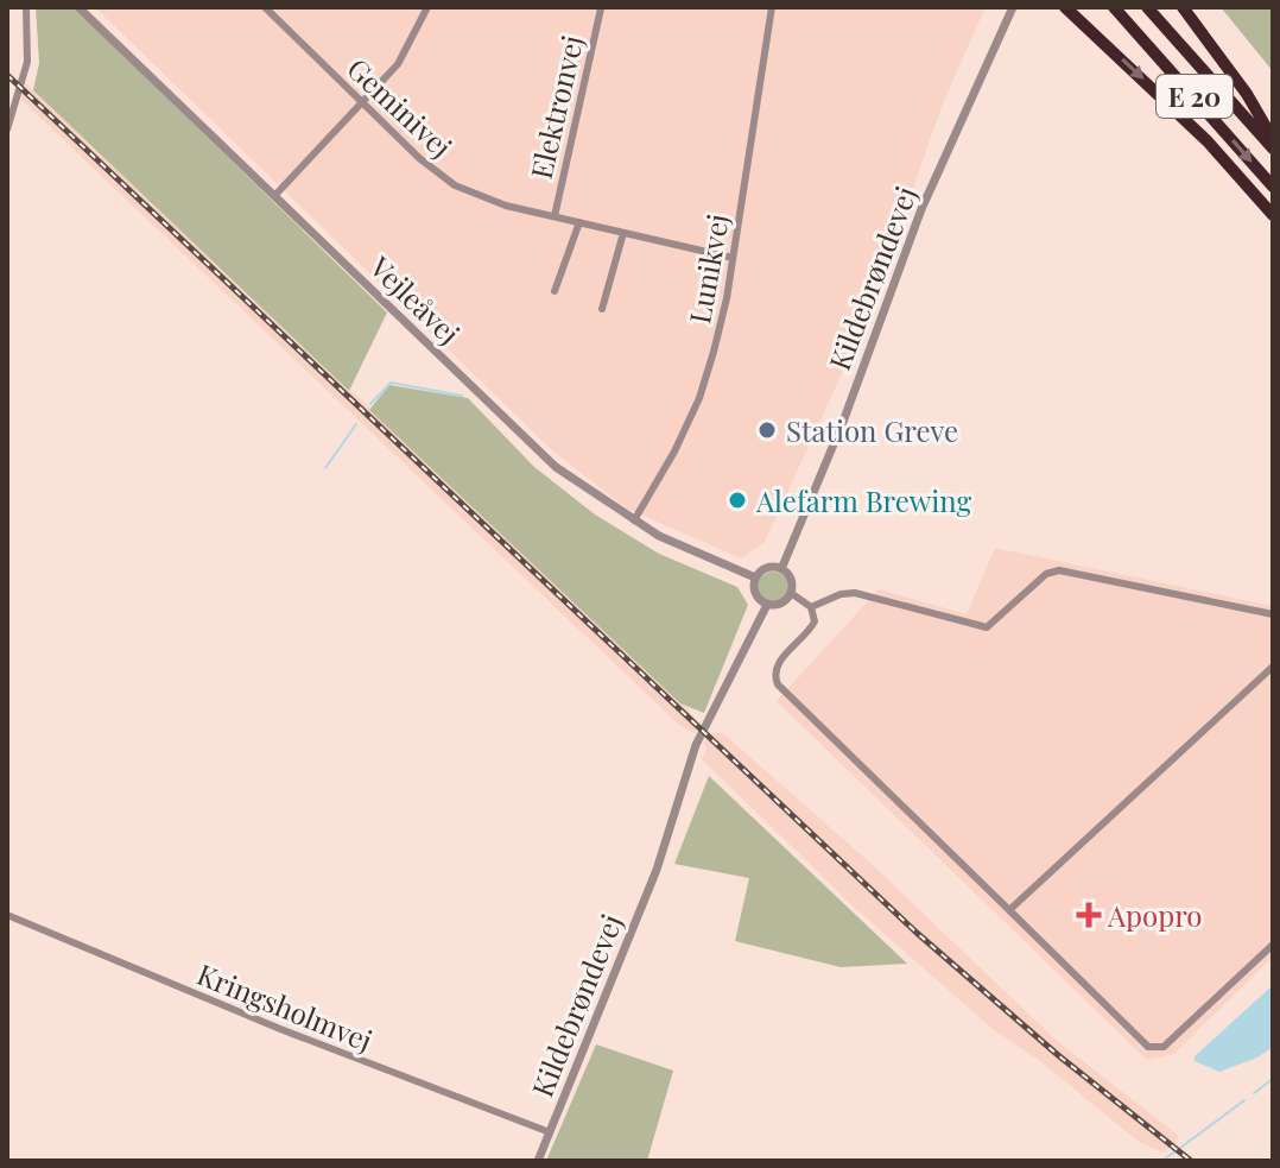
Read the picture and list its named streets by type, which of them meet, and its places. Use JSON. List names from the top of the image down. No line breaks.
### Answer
{"streets":{"highway":["E 20"],"street":["Geminivej","Elektronvej","Lunikvej","Kildebrøndevej","Vejleåvej","Kringsholmvej"]},"crossings":[["Geminivej","Elektronvej"],["Geminivej","Lunikvej"],["Lunikvej","Vejleåvej"],["Kildebrøndevej","Vejleåvej"],["Kildebrøndevej","Kringsholmvej"]],"places":{"other":["Station Greve","Alefarm Brewing"],"health":["Apopro"]}}
